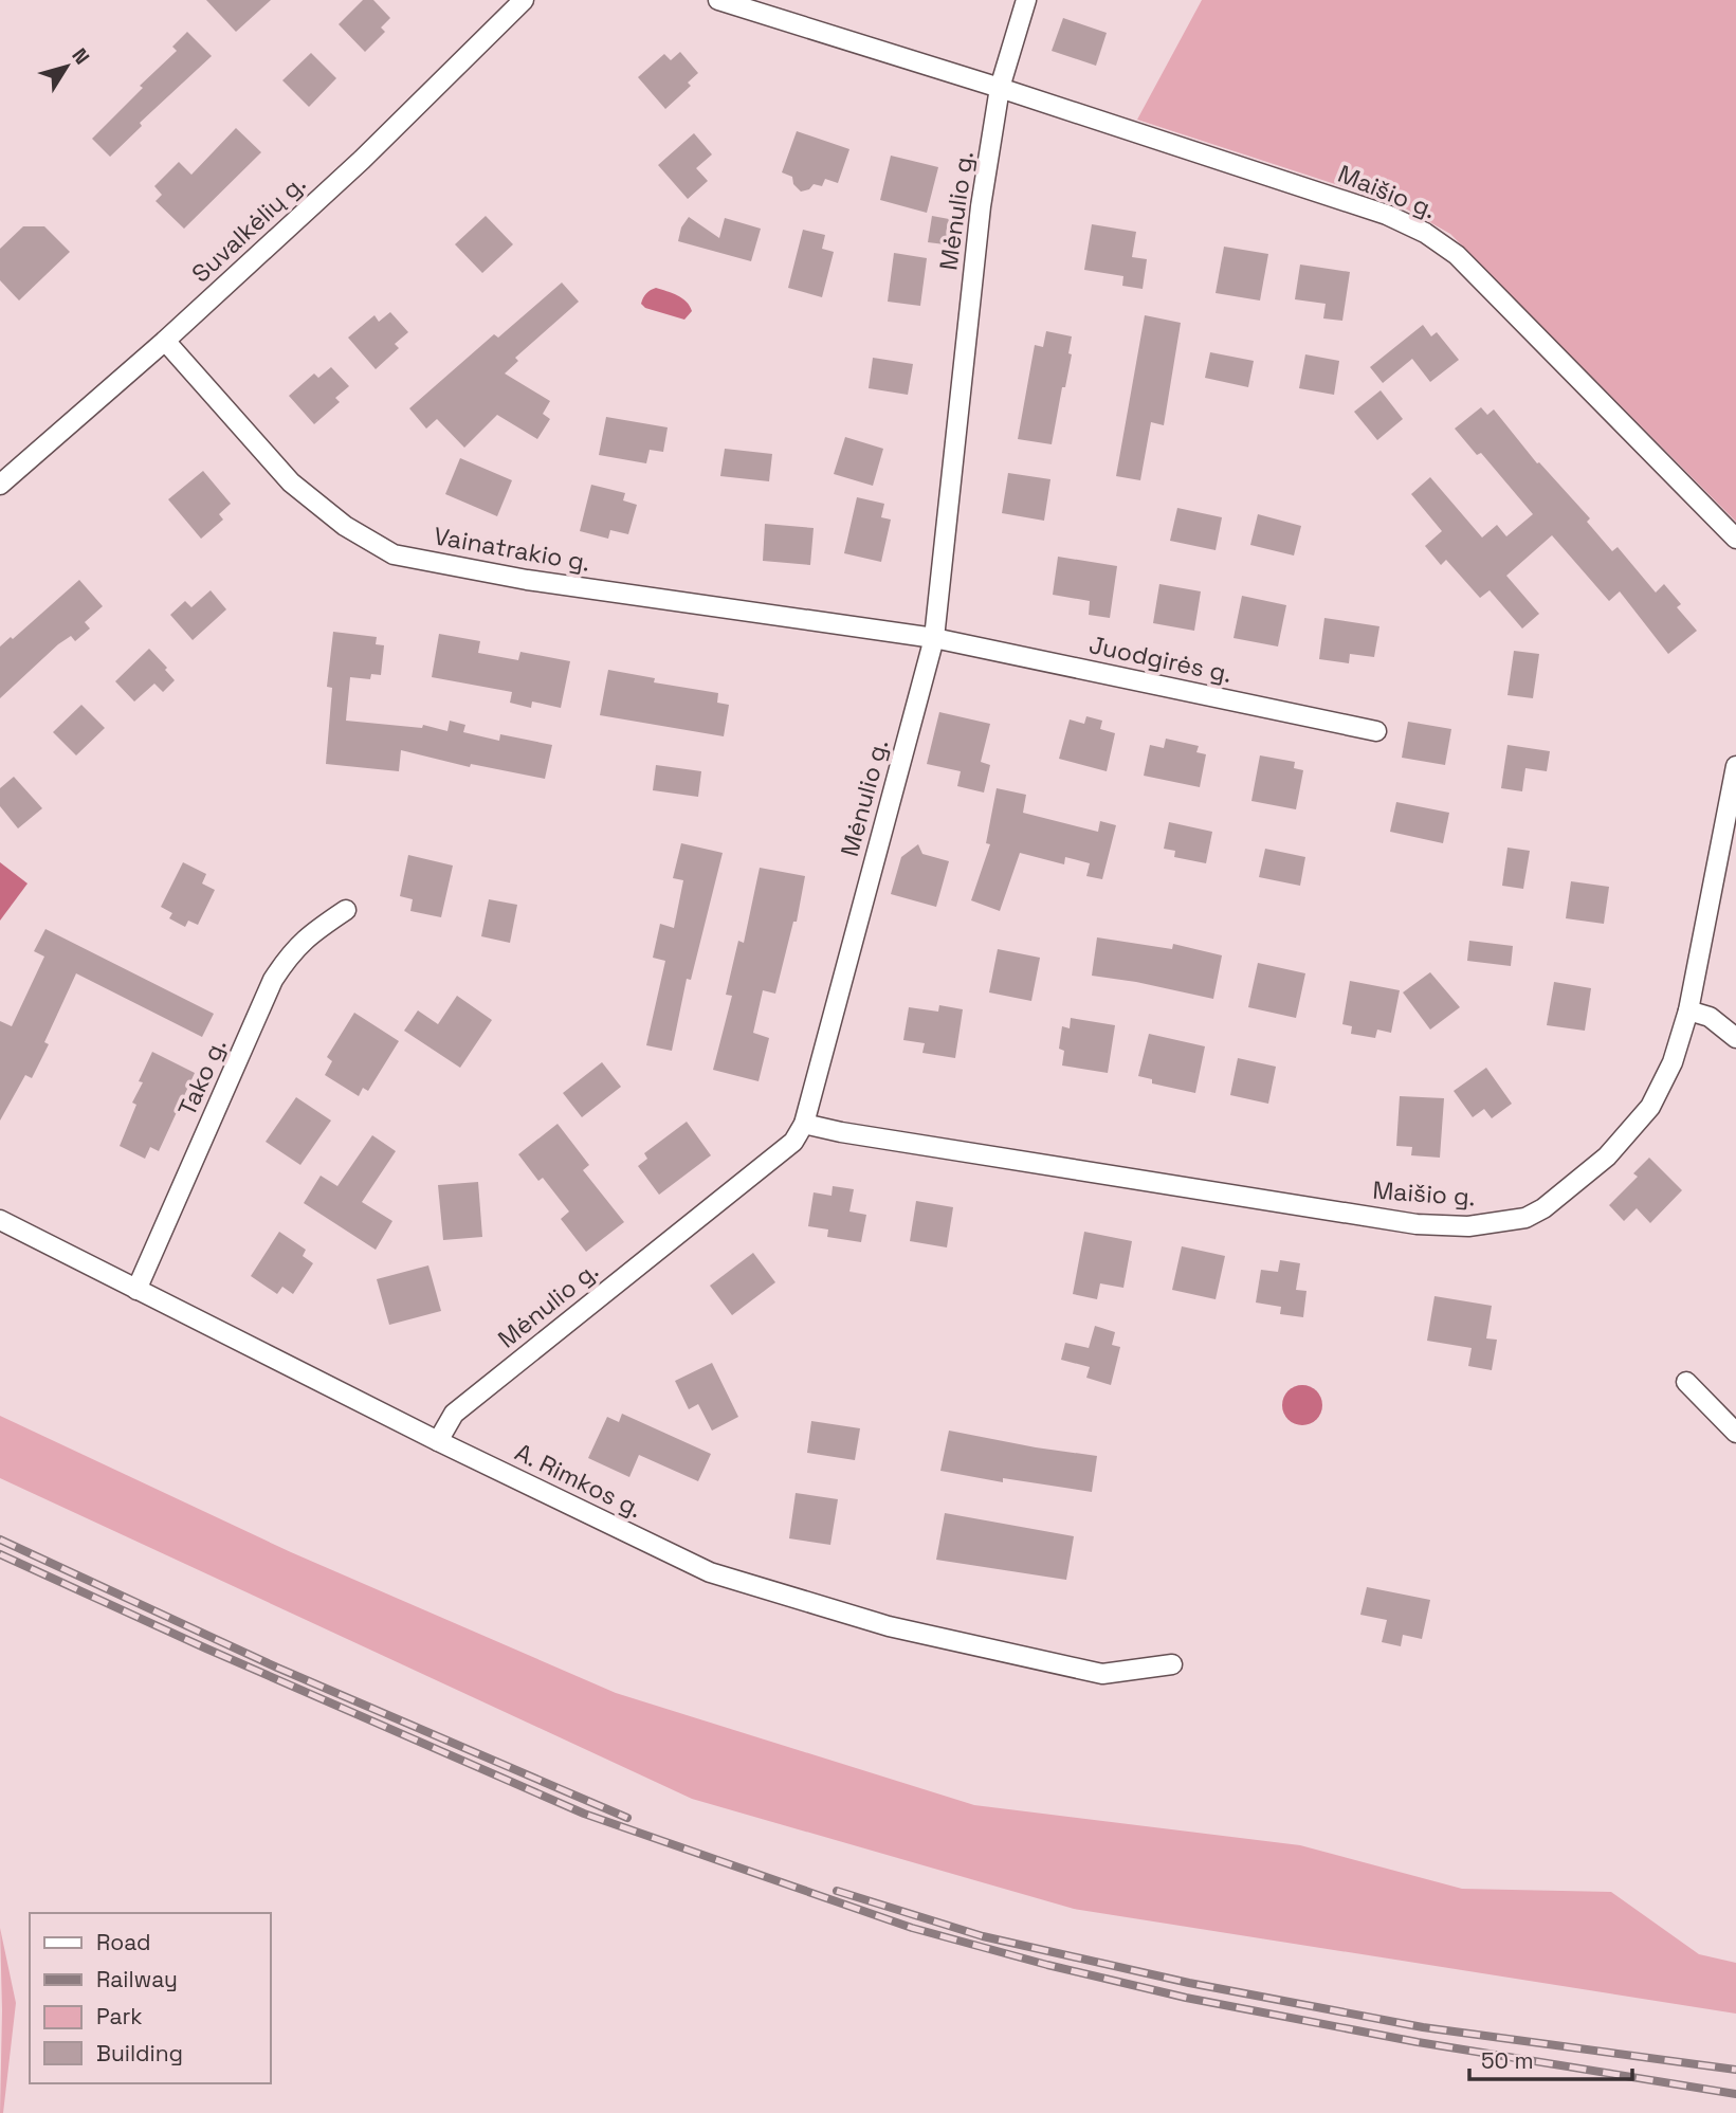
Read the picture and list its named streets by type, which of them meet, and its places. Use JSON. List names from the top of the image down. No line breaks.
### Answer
{"streets":{"street":["Maišio g.","Mėnulio g.","Suvalkėlių g.","Vainatrakio g.","Juodgirės g.","Tako g.","A. Rimkos g."]},"crossings":[["Maišio g.","Mėnulio g."],["Mėnulio g.","Vainatrakio g."],["Mėnulio g.","Juodgirės g."],["Mėnulio g.","A. Rimkos g."],["Suvalkėlių g.","Vainatrakio g."],["Vainatrakio g.","Juodgirės g."],["Tako g.","A. Rimkos g."]],"legend":["Road","Railway","Park","Building"],"scale_bar":"50 m","north":"top right"}
